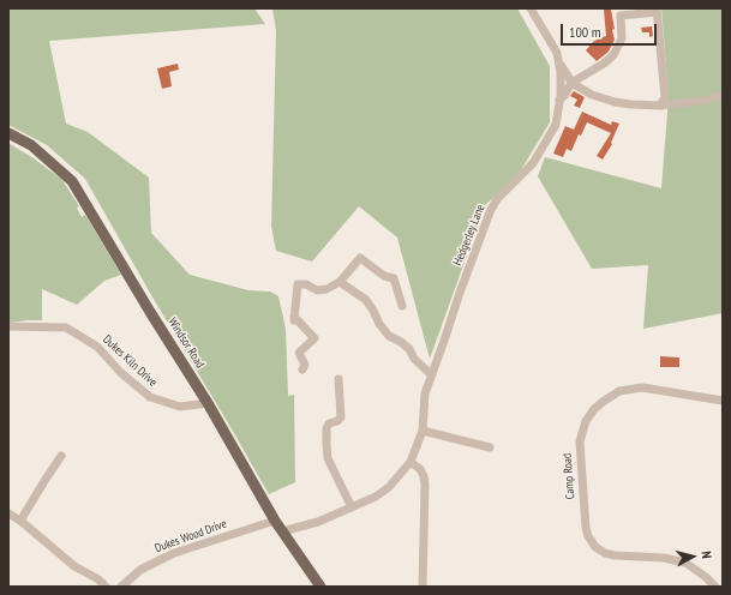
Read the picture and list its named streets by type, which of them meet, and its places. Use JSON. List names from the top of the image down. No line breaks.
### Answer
{"streets":{"main road":["Windsor Road"],"street":["Hedgerley Lane","Dukes Kiln Drive","Camp Road","Dukes Wood Drive"]},"crossings":[["Hedgerley Lane","Windsor Road"],["Windsor Road","Dukes Kiln Drive"],["Windsor Road","Dukes Wood Drive"]],"scale_bar":"100 m","north":"right"}
